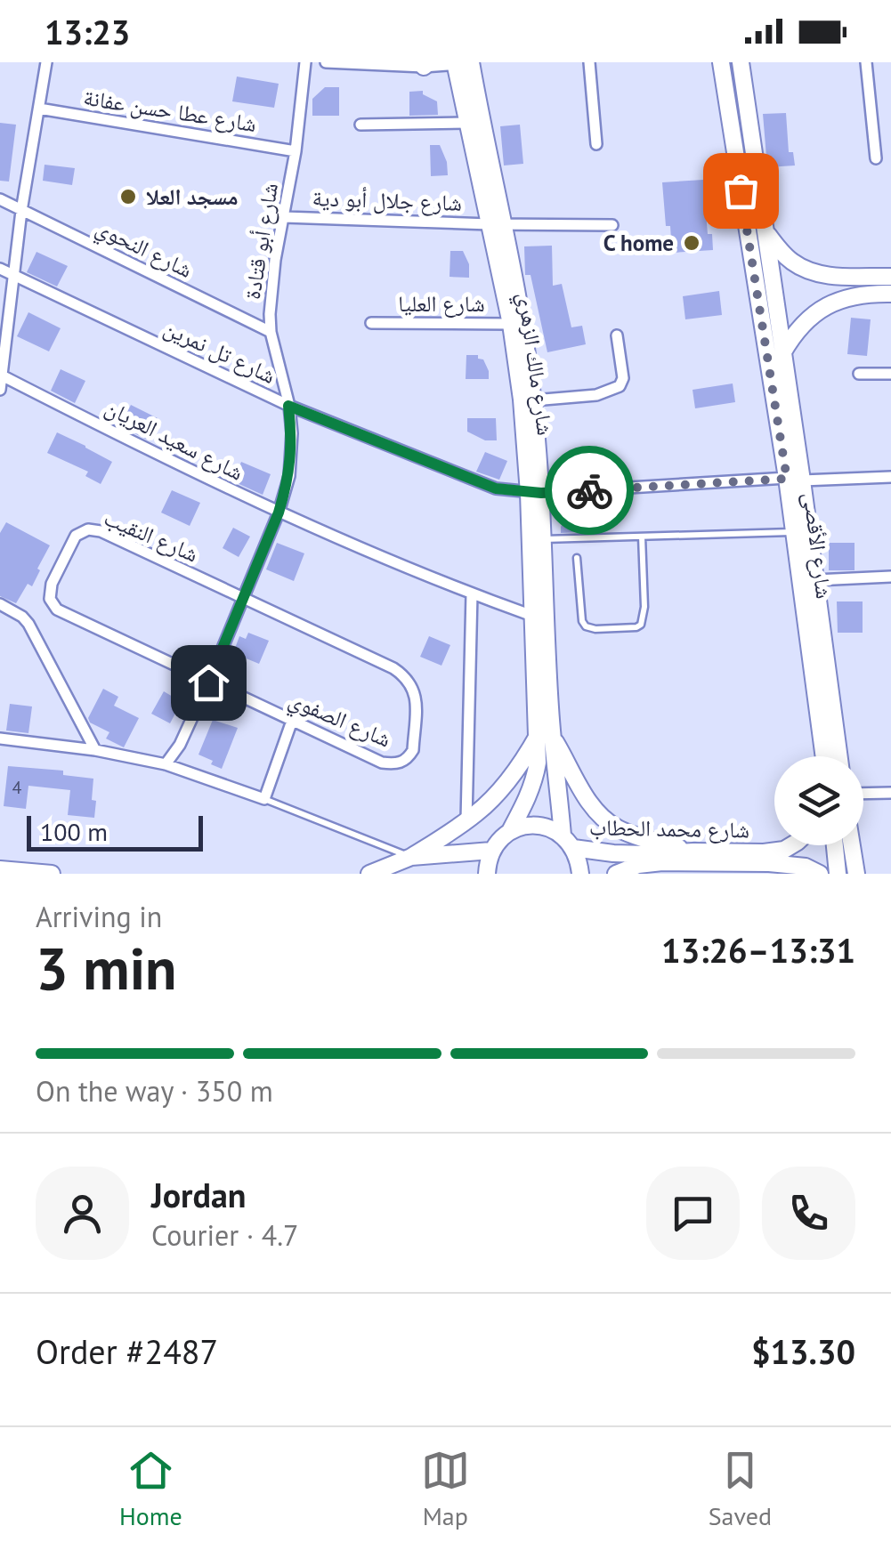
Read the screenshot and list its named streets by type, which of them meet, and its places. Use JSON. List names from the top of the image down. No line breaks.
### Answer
{"streets":{"street":["شارع عطا حسن عفانة","شارع جلال أبو دية","شارع أبو قتادة","شارع النحوي","شارع العليا","شارع تل نمرين","شارع مالك الزهري","شارع سعيد العريان","شارع النقيب","شارع الأقصى","شارع الصفوي","شارع محمد الحطاب"]},"crossings":[["شارع عطا حسن عفانة","شارع أبو قتادة"],["شارع جلال أبو دية","شارع أبو قتادة"],["شارع جلال أبو دية","شارع مالك الزهري"],["شارع أبو قتادة","شارع النحوي"],["شارع أبو قتادة","شارع تل نمرين"],["شارع أبو قتادة","شارع سعيد العريان"],["شارع أبو قتادة","شارع النقيب"],["شارع أبو قتادة","شارع الصفوي"],["شارع العليا","شارع مالك الزهري"],["شارع تل نمرين","شارع مالك الزهري"],["شارع تل نمرين","شارع الأقصى"],["شارع مالك الزهري","شارع سعيد العريان"],["شارع مالك الزهري","شارع محمد الحطاب"],["شارع النقيب","شارع الصفوي"]],"places":["مسجد العلا","C home"],"house_numbers":["4"],"scale_bar":"100 m","page":{"status":"13:23","scale":"100 m","heading":["3 min","Arriving in","13:26–13:31"],"panel":["Jordan","Courier · 4.7","Order #2487","$13.30"],"bar":"On the way · 350 m","tabs":["Home","Map","Saved"]}}
